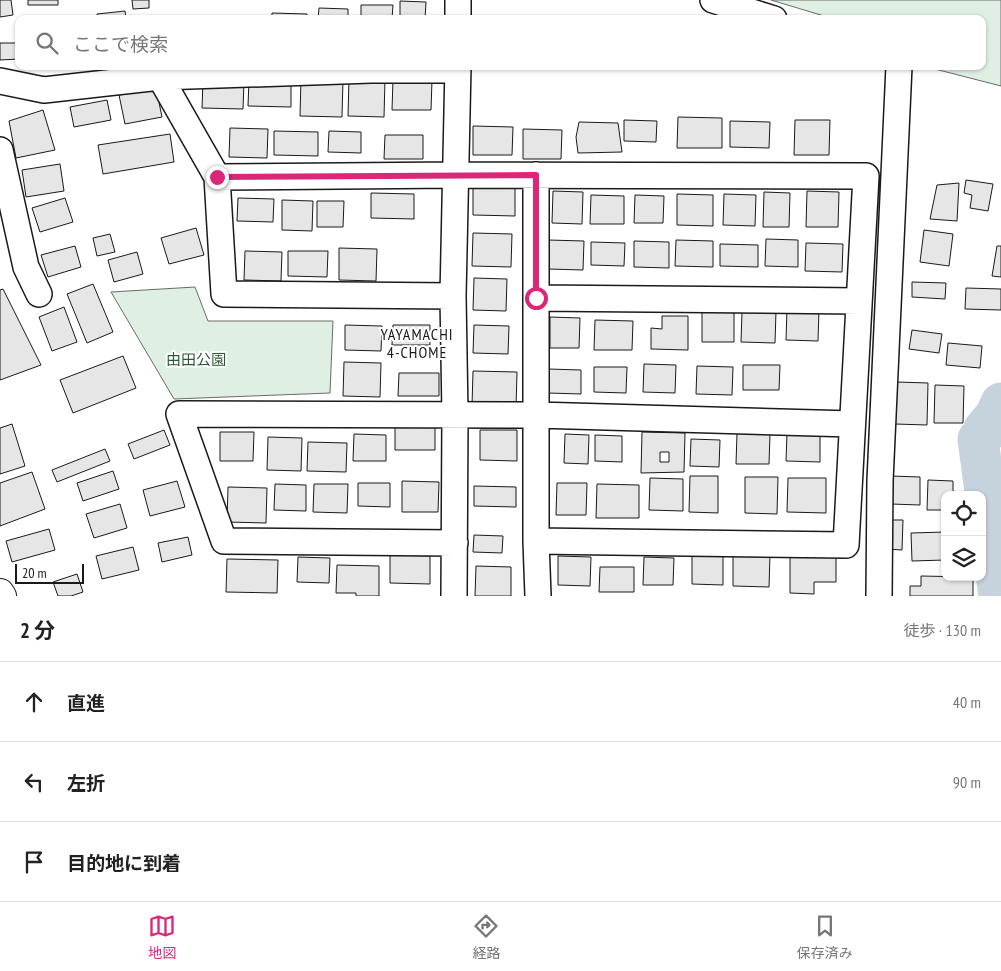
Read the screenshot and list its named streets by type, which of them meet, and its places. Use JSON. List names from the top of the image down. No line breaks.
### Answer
{"districts":["YAYAMACHI 4-CHOME"],"parks":["由田公園"],"scale_bar":"20 m","page":{"search":"ここで検索","scale":"20 m","heading":["2 分","徒歩 · 130 m"],"list":[["直進","40 m"],["左折","90 m"],"目的地に到着"],"nav":["地図","経路","保存済み"]}}
